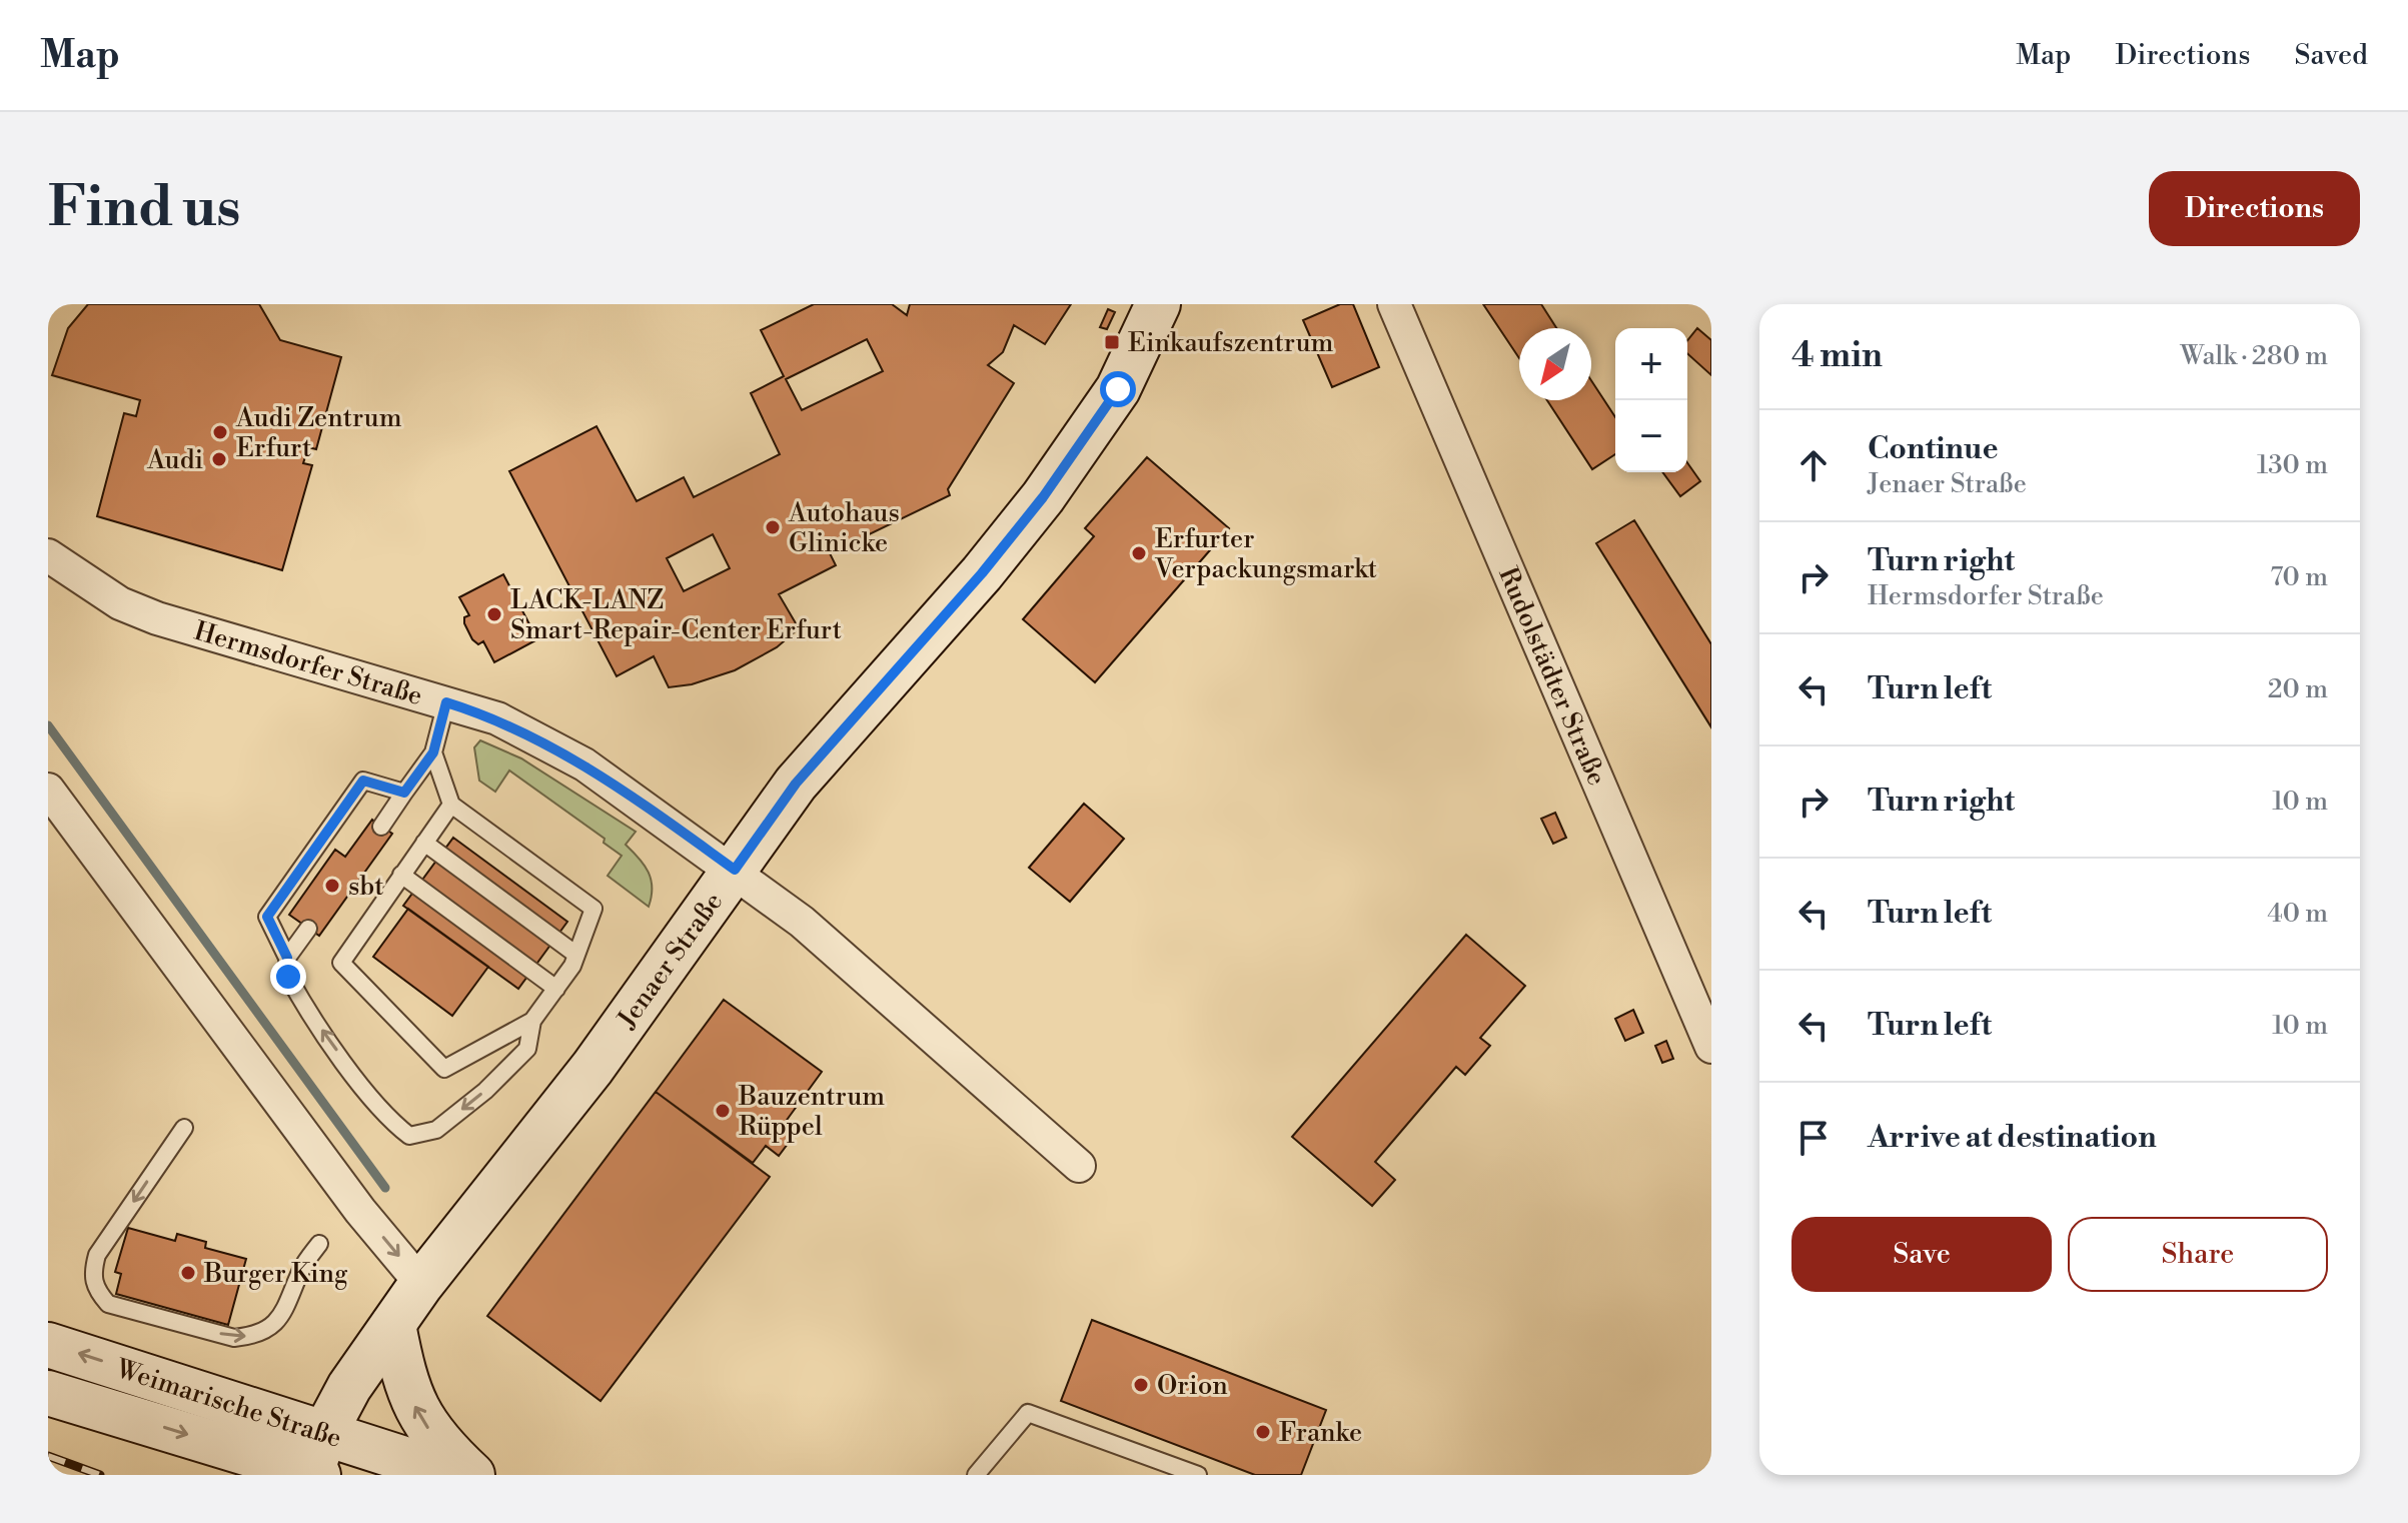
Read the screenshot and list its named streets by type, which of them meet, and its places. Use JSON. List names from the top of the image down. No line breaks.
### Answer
{"streets":{"main road":["Jenaer Straße","Weimarische Straße"],"street":["Hermsdorfer Straße","Rudolstädter Straße"]},"crossings":[["Hermsdorfer Straße","Jenaer Straße"],["Jenaer Straße","Weimarische Straße"]],"places":{"transit":["Einkaufszentrum"],"other":["Audi Zentrum Erfurt","Audi","Autohaus Glinicke","Erfurter Verpackungsmarkt","LACK-LANZ Smart-Repair-Center Erfurt","sbt","Bauzentrum Rüppel","Burger King","Orion","Franke"]},"north":"bottom left","page":{"header":"Map","nav":["Map","Directions","Saved"],"buttons":["Directions",["Save","Share"]],"title":"Find us","heading":["4 min","Walk · 280 m"],"map_buttons":["+","−"],"list":[["Continue","Jenaer Straße","130 m"],["Turn right","Hermsdorfer Straße","70 m"],["Turn left","20 m"],["Turn right","10 m"],["Turn left","40 m"],["Turn left","10 m"],"Arrive at destination"]}}
